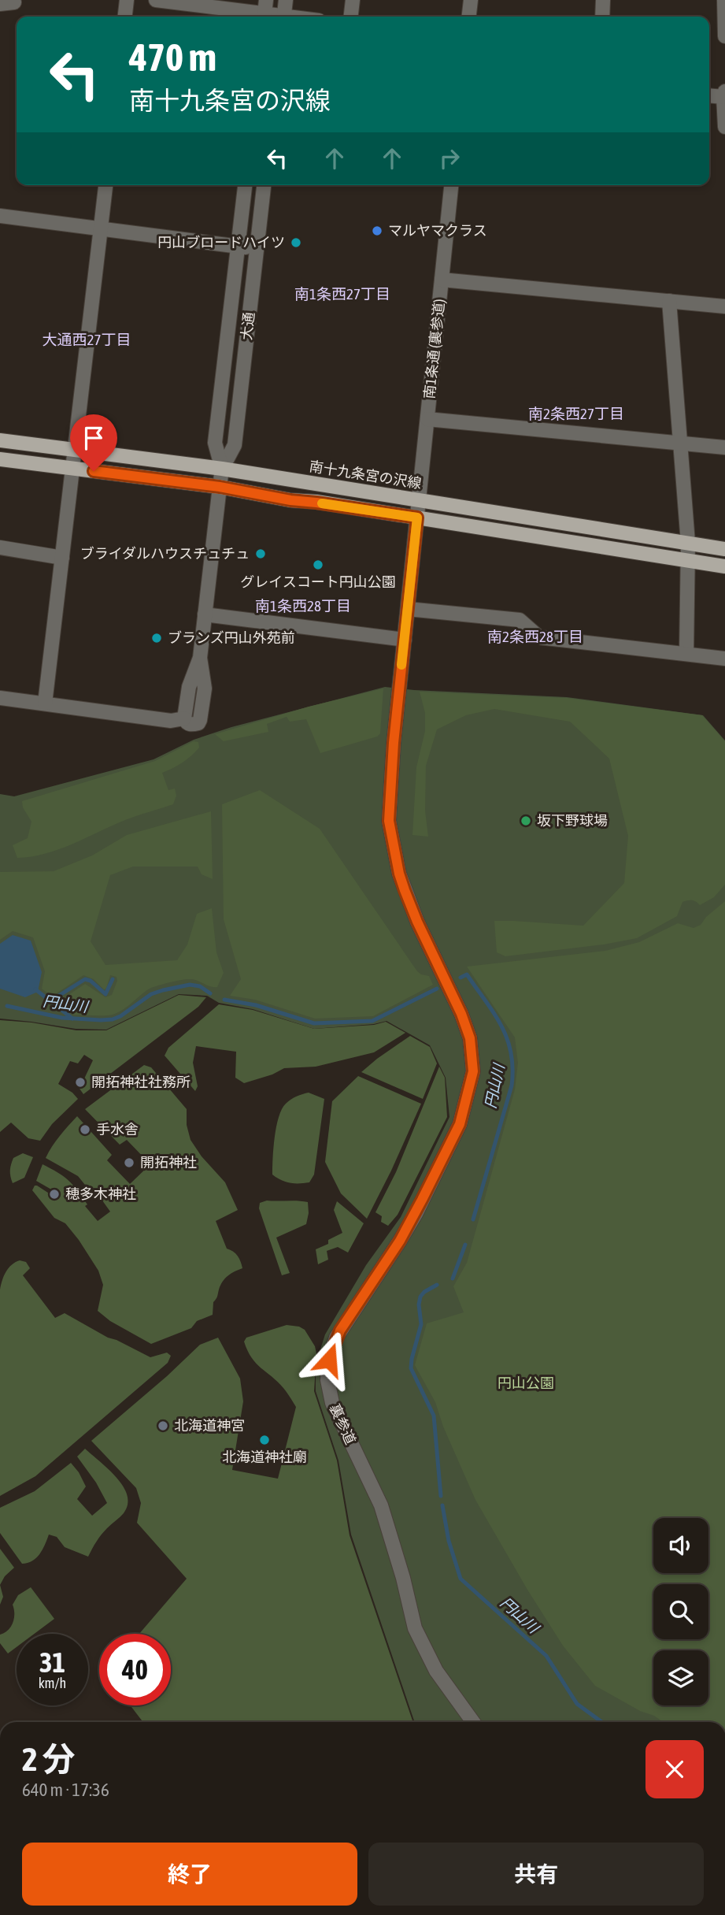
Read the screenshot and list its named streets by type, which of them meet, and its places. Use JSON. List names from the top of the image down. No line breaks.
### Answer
{"streets":{"main road":["南十九条宮の沢線"],"street":["大通","南1条通 (裏参道)","裏参道"]},"crossings":[["大通","南十九条宮の沢線"],["南1条通 (裏参道)","南十九条宮の沢線"],["南1条通 (裏参道)","裏参道"]],"districts":["南1条西27丁目","大通西27丁目","南2条西27丁目","南1条西28丁目","南2条西28丁目"],"water":["円山川"],"parks":["円山公園"],"places":["マルヤマクラス","円山ブロードハイツ","ブライダルハウスチュチュ","グレイスコート円山公園","ブランズ円山外苑前","坂下野球場","開拓神社社務所","手水舎","開拓神社","穂多木神社","北海道神宮","北海道神社廟"],"page":{"turn":["470 m","南十九条宮の沢線"],"speed":"31 km/h","limit":"40","heading":["2 分","640 m · 17:36"],"buttons":["終了","共有"]}}
